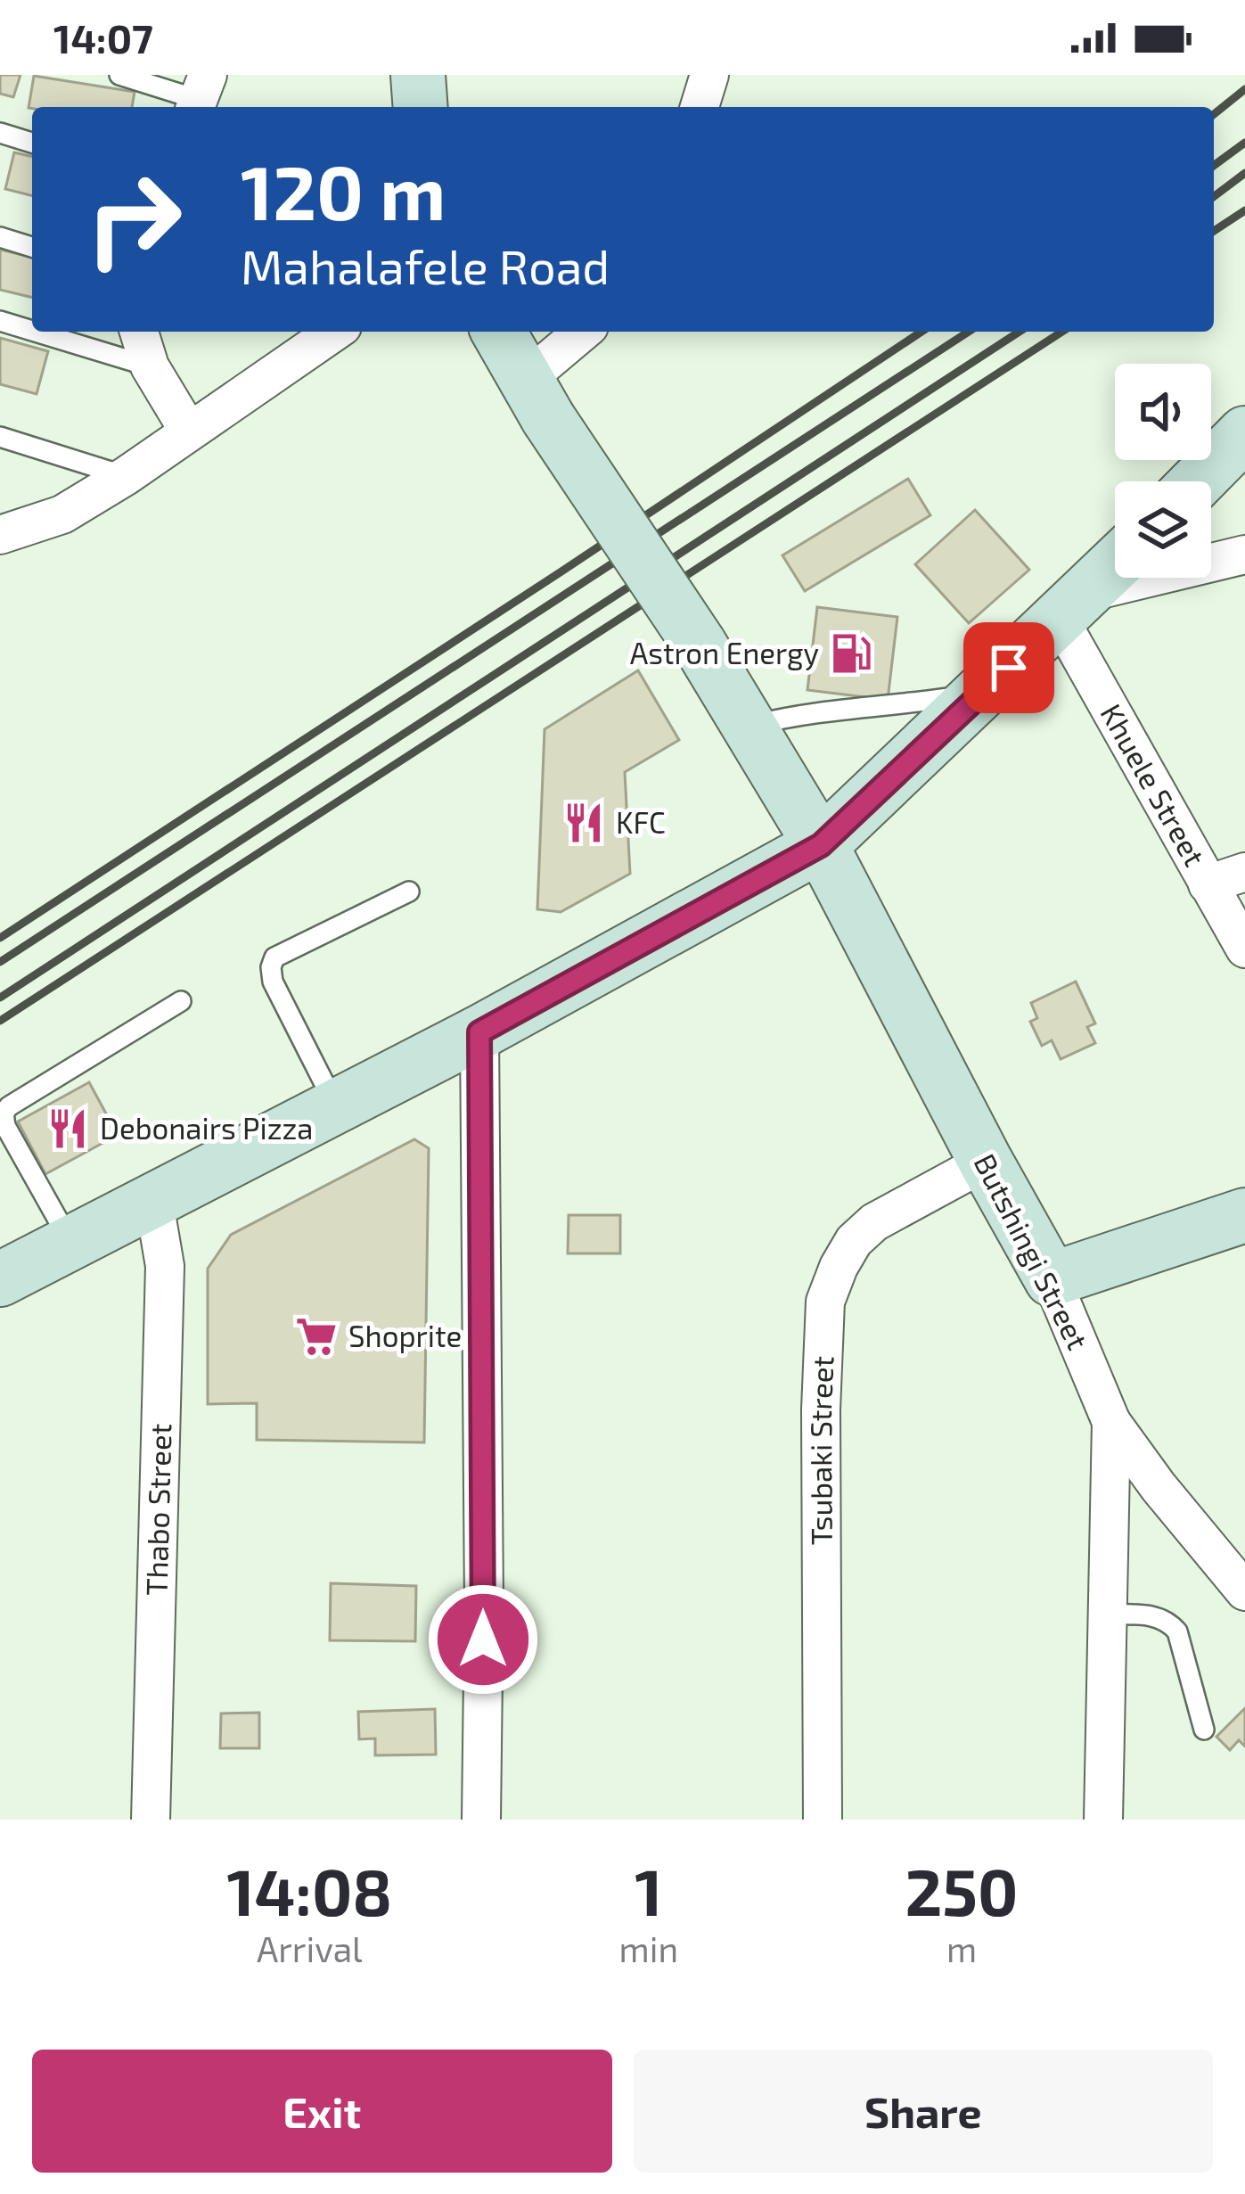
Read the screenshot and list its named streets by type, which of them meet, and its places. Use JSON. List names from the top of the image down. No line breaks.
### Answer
{"streets":{"main road":["Butshingi Street"],"street":["Khuele Street","Tsubaki Street","Thabo Street"]},"crossings":[["Butshingi Street","Tsubaki Street"]],"places":{"fuel station":["Astron Energy"],"restaurant":["KFC","Debonairs Pizza"],"supermarket":["Shoprite"]},"page":{"status":"14:07","turn":["120 m","Mahalafele Road"],"eta":["14:08","Arrival","1","min","250","m"],"buttons":["Exit","Share"]}}
